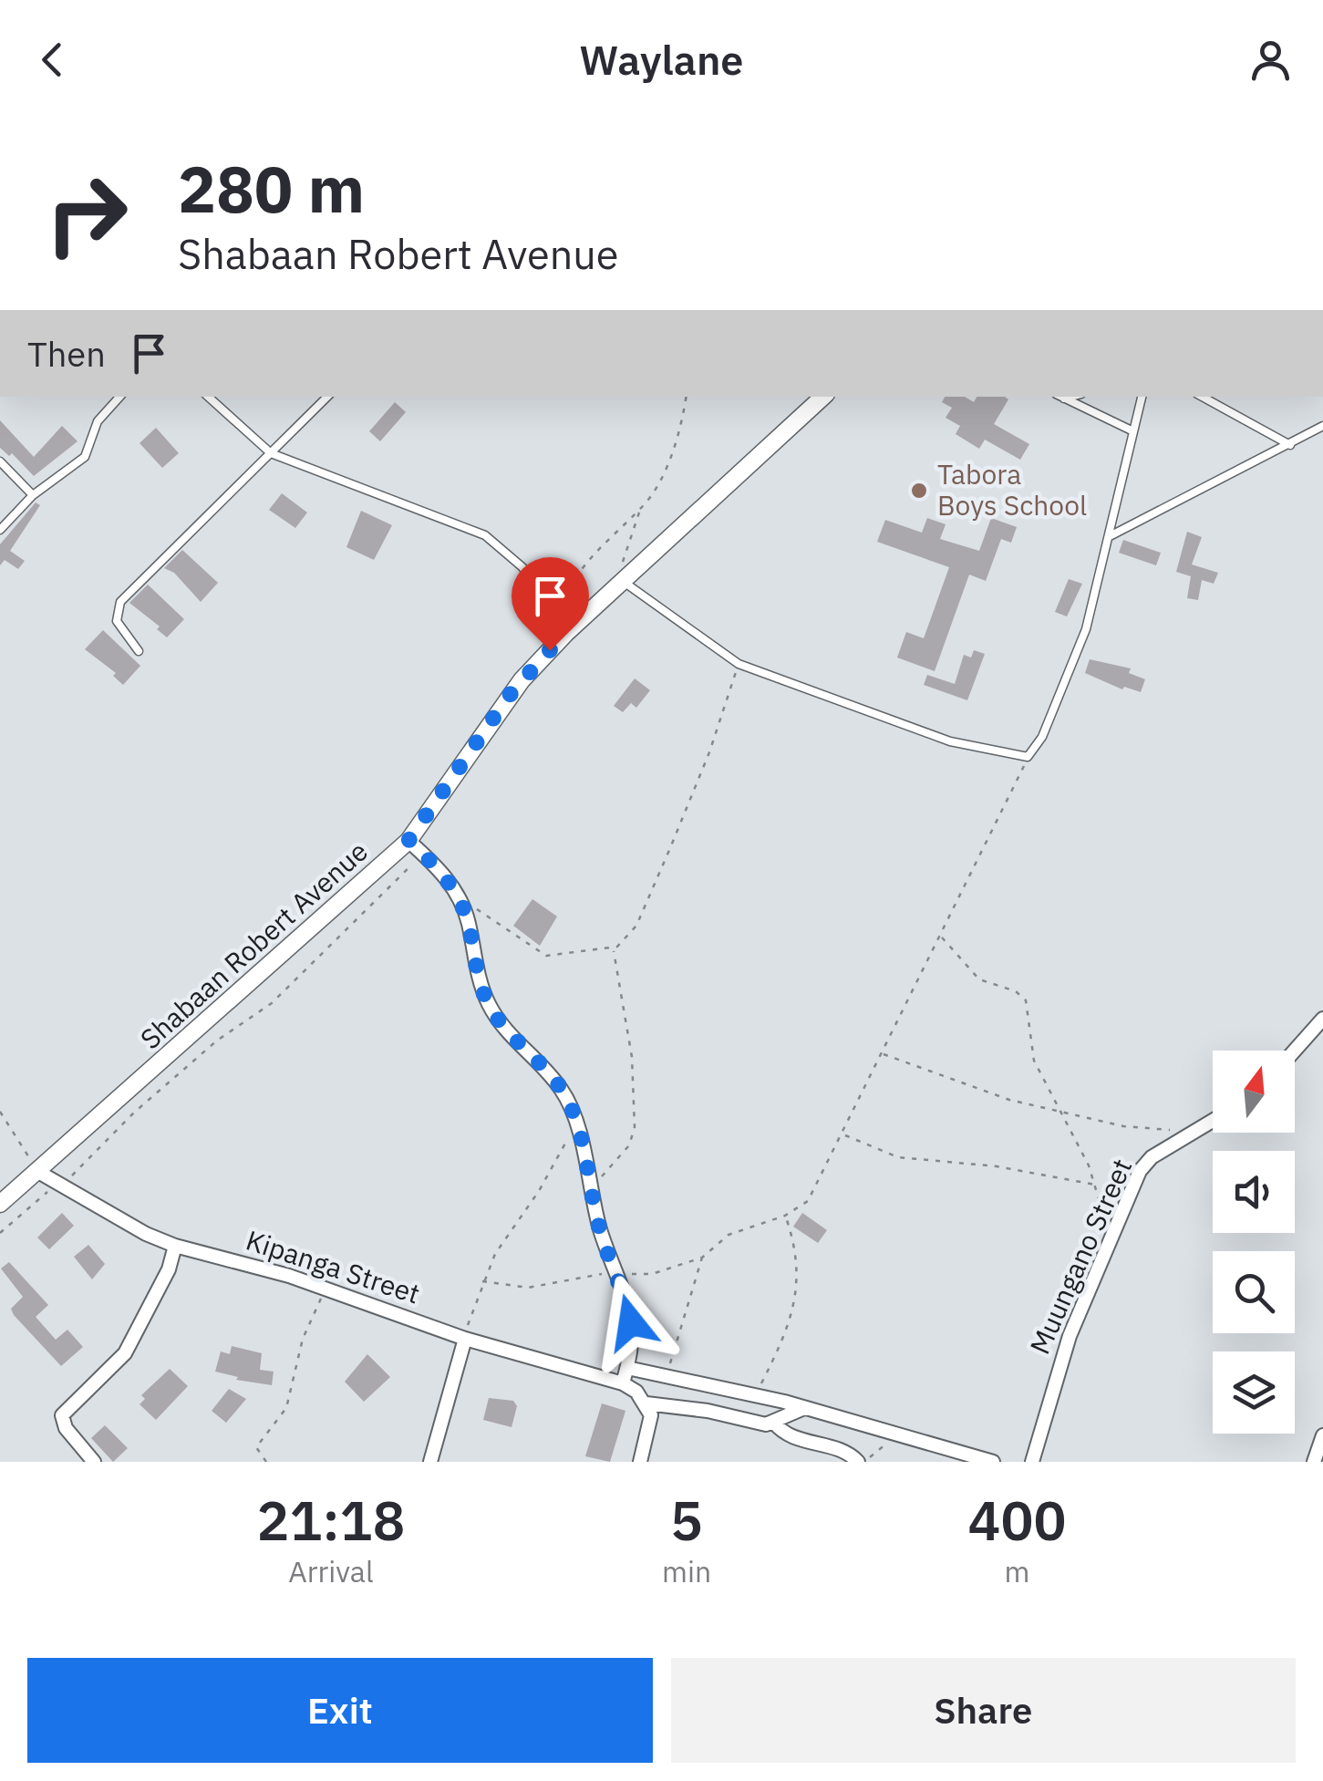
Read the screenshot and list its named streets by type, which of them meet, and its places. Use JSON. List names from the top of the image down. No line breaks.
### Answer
{"streets":{"street":["Shabaan Robert Avenue","Muungano Street","Kipanga Street"]},"crossings":[["Shabaan Robert Avenue","Kipanga Street"]],"places":["Tabora Boys School"],"north":"top","page":{"header":"Waylane","turn":["280 m","Shabaan Robert Avenue"],"then":"Then","eta":["21:18","Arrival","5","min","400","m"],"buttons":["Exit","Share"]}}
